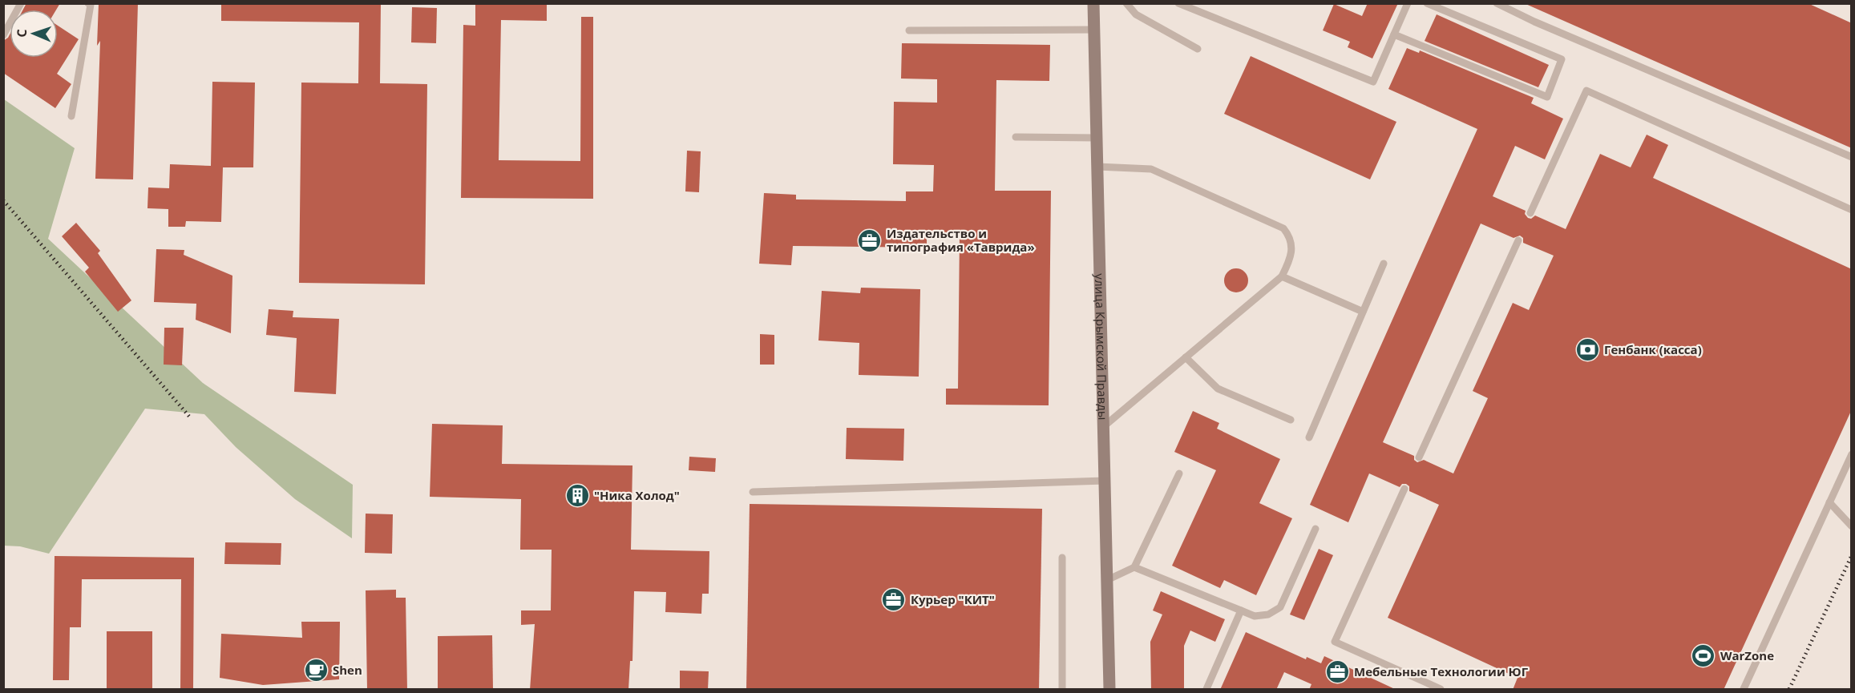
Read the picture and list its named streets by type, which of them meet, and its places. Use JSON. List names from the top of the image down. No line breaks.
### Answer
{"streets":{"street":["улица Крымской Правды"]},"places":{"office":["Издательство и типография «Таврида»","Курьер \"КИТ\"","Мебельные Технологии ЮГ"],"bank":["Генбанк (касса)"],"building":["\"Ника Холод\""],"sports":["WarZone"],"cafe":["Shen"]},"north":"left"}
